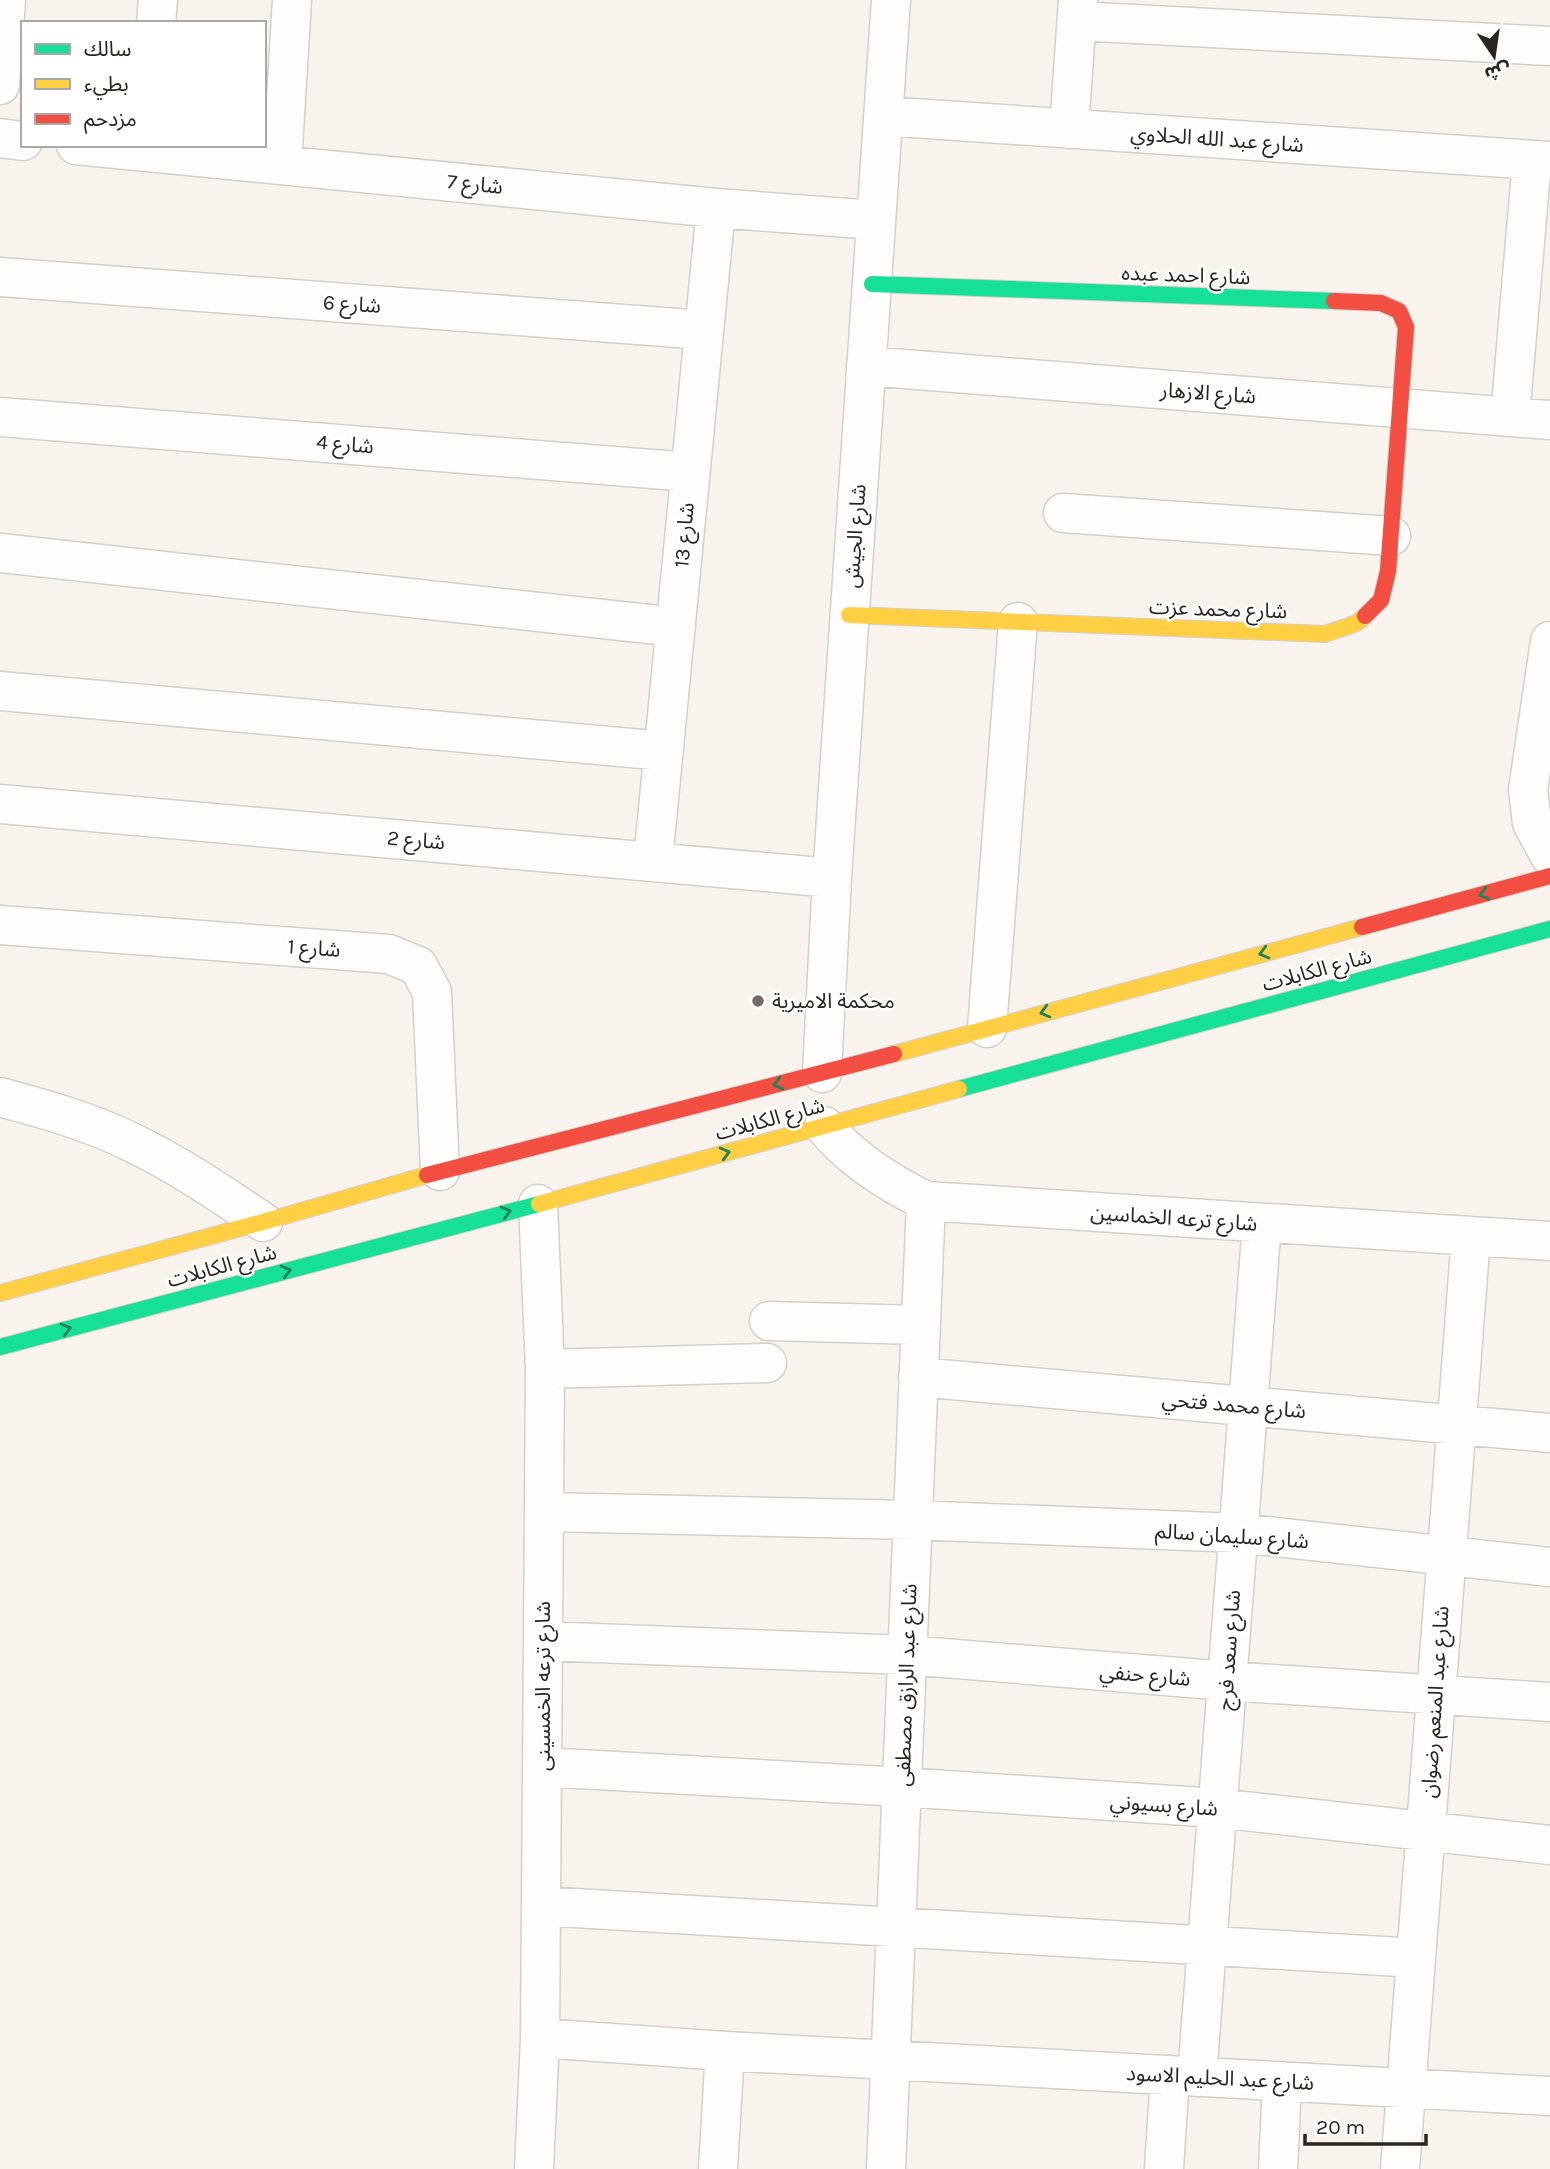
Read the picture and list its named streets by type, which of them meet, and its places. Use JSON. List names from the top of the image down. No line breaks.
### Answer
{"streets":{"main road":["شارع احمد عبده","شارع محمد عزت","شارع الكابلات"],"street":["شارع عبد الله الحلاوي","شارع 7","شارع 6","شارع الازهار","شارع 4","شارع 13","شارع الجيش","شارع 2","شارع 1","شارع ترعه الخماسين","شارع محمد فتحي","شارع سليمان سالم","شارع سعد فرج","شارع حنفي","شارع عبد الرازق مصطفى","شارع ترعه الخمسينى","شارع عبد المنعم رضوان","شارع بسيوني","شارع عبد الحليم الاسود"]},"crossings":[["شارع عبد الله الحلاوي","شارع الجيش"],["شارع 7","شارع 13"],["شارع 7","شارع الجيش"],["شارع احمد عبده","شارع الازهار"],["شارع احمد عبده","شارع الجيش"],["شارع احمد عبده","شارع محمد عزت"],["شارع 6","شارع 13"],["شارع الازهار","شارع الجيش"],["شارع الازهار","شارع محمد عزت"],["شارع 4","شارع 13"],["شارع 13","شارع 2"],["شارع الجيش","شارع محمد عزت"],["شارع الجيش","شارع 2"],["شارع الجيش","شارع الكابلات"],["شارع 1","شارع الكابلات"],["شارع الكابلات","شارع ترعه الخماسين"],["شارع الكابلات","شارع ترعه الخمسينى"],["شارع ترعه الخماسين","شارع سعد فرج"],["شارع ترعه الخماسين","شارع عبد الرازق مصطفى"],["شارع ترعه الخماسين","شارع عبد المنعم رضوان"],["شارع محمد فتحي","شارع سعد فرج"],["شارع محمد فتحي","شارع عبد الرازق مصطفى"],["شارع محمد فتحي","شارع عبد المنعم رضوان"],["شارع سليمان سالم","شارع سعد فرج"],["شارع سليمان سالم","شارع عبد الرازق مصطفى"],["شارع سليمان سالم","شارع ترعه الخمسينى"],["شارع سليمان سالم","شارع عبد المنعم رضوان"],["شارع سعد فرج","شارع حنفي"],["شارع سعد فرج","شارع بسيوني"],["شارع سعد فرج","شارع عبد الحليم الاسود"],["شارع حنفي","شارع عبد الرازق مصطفى"],["شارع حنفي","شارع ترعه الخمسينى"],["شارع حنفي","شارع عبد المنعم رضوان"],["شارع عبد الرازق مصطفى","شارع بسيوني"],["شارع عبد الرازق مصطفى","شارع عبد الحليم الاسود"],["شارع ترعه الخمسينى","شارع بسيوني"],["شارع ترعه الخمسينى","شارع عبد الحليم الاسود"],["شارع عبد المنعم رضوان","شارع بسيوني"],["شارع عبد المنعم رضوان","شارع عبد الحليم الاسود"]],"places":["محكمة الاميرية"],"legend":["سالك","بطيء","مزدحم"],"scale_bar":"20 m","north":"bottom"}
